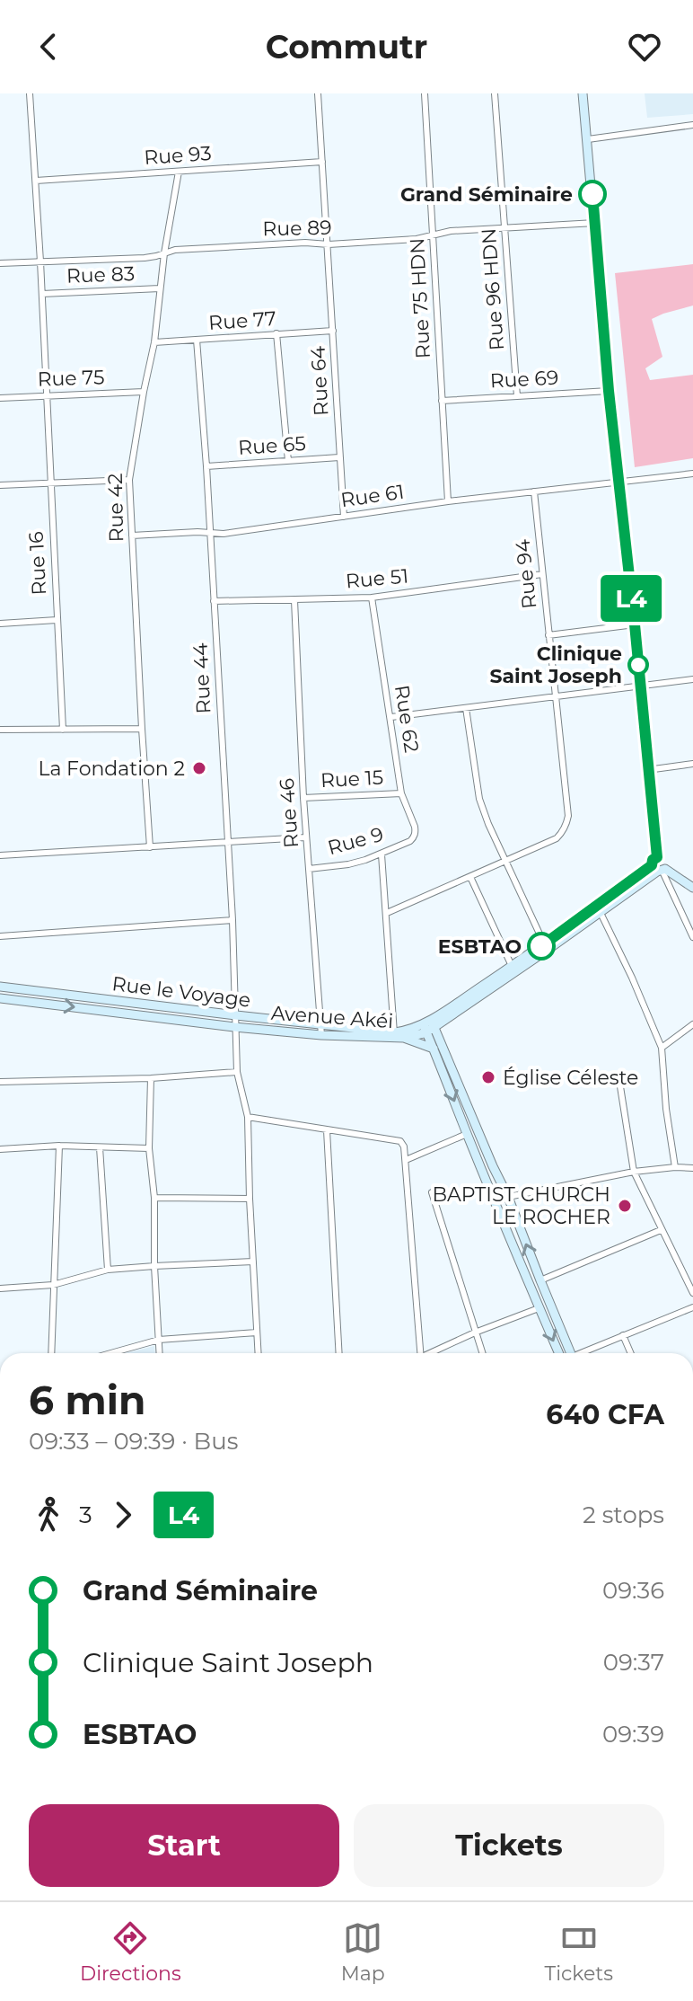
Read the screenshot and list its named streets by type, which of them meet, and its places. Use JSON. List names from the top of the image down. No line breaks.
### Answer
{"streets":{"main road":["Rue le Voyage","Avenue Akéi"],"street":["Rue 93","Rue 89","Rue 83","Rue 96 HDN","Rue 75 HDN","Rue 77","Rue 75","Rue 69","Rue 64","Rue 65","Rue 61","Rue 42","Rue 16","Rue 94","Rue 51","Rue 44","Rue 62","Rue 15","Rue 46","Rue 9"]},"crossings":[["Rue 93","Rue 64"],["Rue 93","Rue 42"],["Rue 93","Rue 16"],["Rue 89","Rue 96 HDN"],["Rue 89","Rue 75 HDN"],["Rue 89","Rue 64"],["Rue 89","Rue 42"],["Rue 89","Rue 16"],["Rue 83","Rue 42"],["Rue 83","Rue 16"],["Rue 96 HDN","Rue 69"],["Rue 75 HDN","Rue 69"],["Rue 75 HDN","Rue 61"],["Rue 77","Rue 64"],["Rue 77","Rue 42"],["Rue 77","Rue 44"],["Rue 75","Rue 42"],["Rue 75","Rue 16"],["Rue 64","Rue 65"],["Rue 64","Rue 61"],["Rue 65","Rue 44"],["Rue 61","Rue 42"],["Rue 61","Rue 94"],["Rue 61","Rue 44"],["Rue 94","Rue 51"],["Rue 51","Rue 44"],["Rue 51","Rue 62"],["Rue 51","Rue 46"],["Rue 44","Rue le Voyage"],["Rue 44","Avenue Akéi"],["Rue 62","Rue 15"],["Rue 62","Rue 9"],["Rue 15","Rue 46"],["Rue 46","Rue 9"],["Rue 46","Rue le Voyage"],["Rue 46","Avenue Akéi"],["Rue le Voyage","Avenue Akéi"]],"one_way":["Avenue Akéi"],"places":["Grand Séminaire","Clinique Saint Joseph","La Fondation 2","ESBTAO","Église Céleste","BAPTIST CHURCH LE ROCHER"],"lines":["bus line L4"],"page":{"header":"Commutr","on_map":"L4","heading":["6 min","09:33 – 09:39 · Bus","640 CFA"],"legs":["3","L4","2 stops"],"list":[{"name":"Grand Séminaire","value":"09:36"},{"name":"Clinique Saint Joseph","value":"09:37"},{"name":"ESBTAO","value":"09:39"}],"buttons":["Start","Tickets"],"tabs":["Directions","Map","Tickets"]}}
